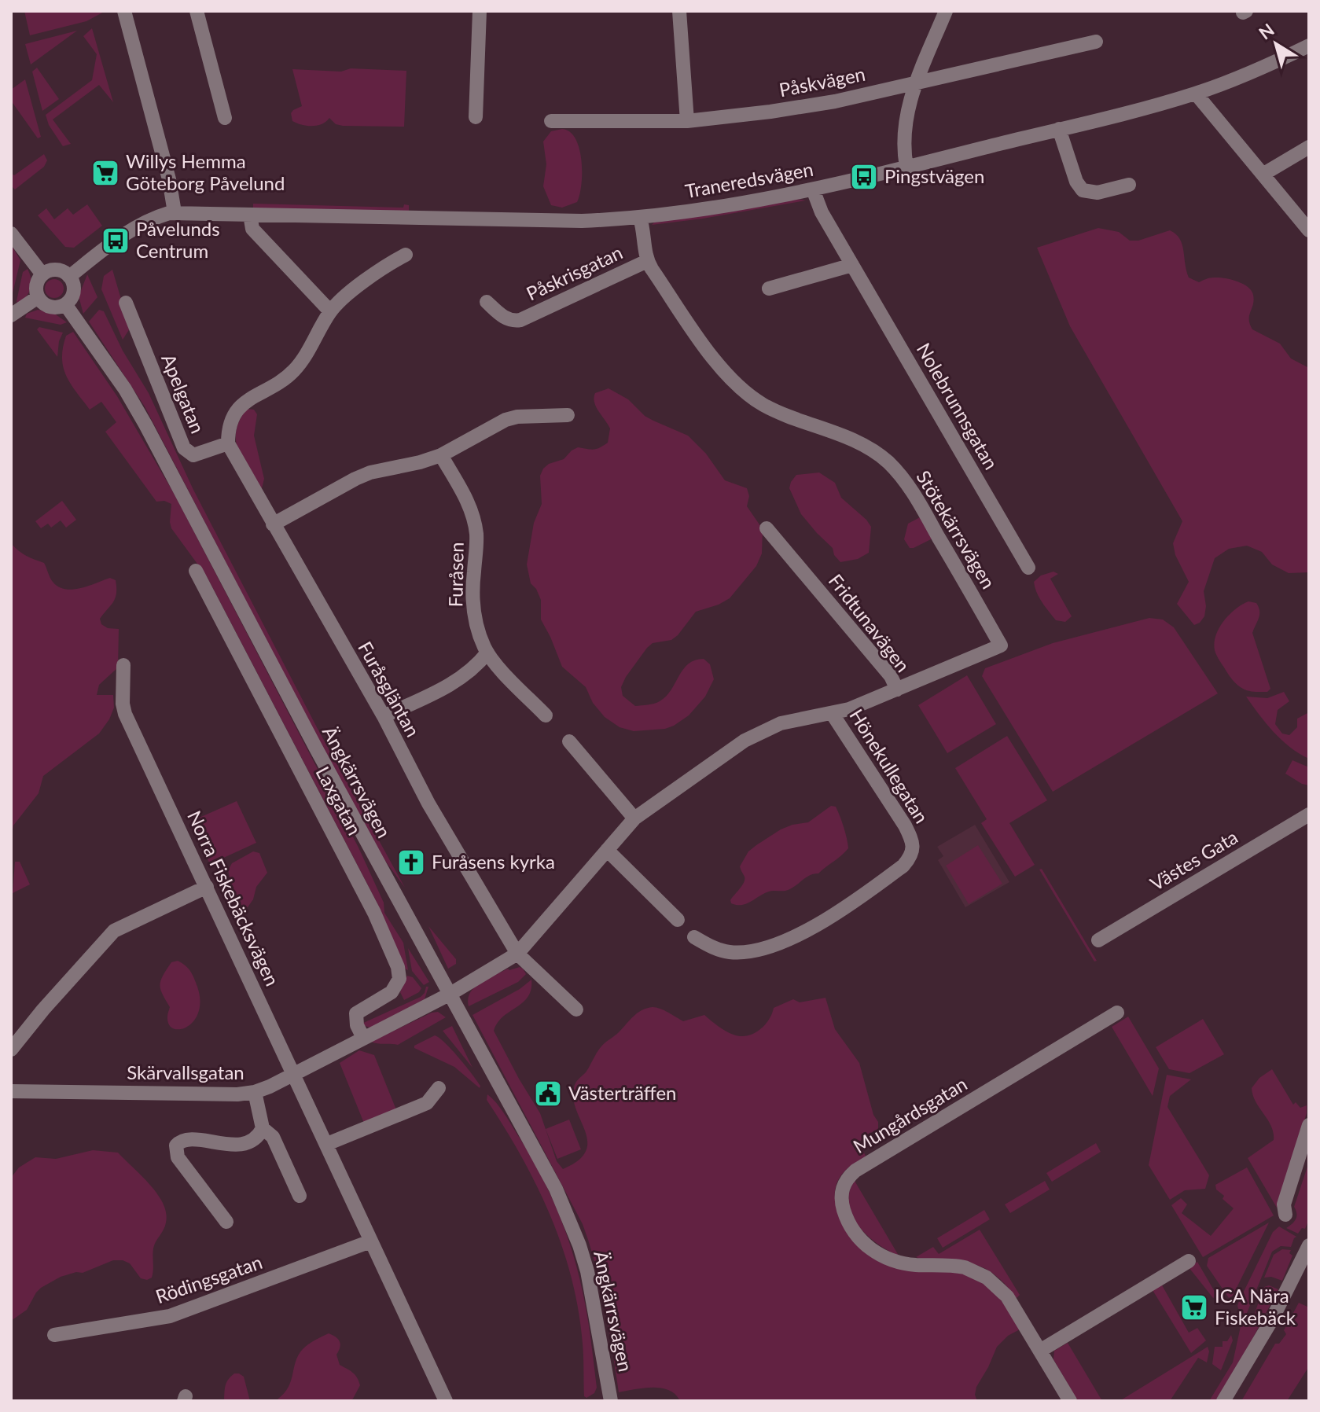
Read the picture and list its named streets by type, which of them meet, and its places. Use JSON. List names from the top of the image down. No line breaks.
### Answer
{"streets":{"street":["Påskvägen","Traneredsvägen","Påskrisgatan","Apelgatan","Nolebrunnsgatan","Stötekärrsvägen","Furåsen","Fridtunavägen","Furåsgläntan","Hönekullegatan","Ängkärrsvägen","Laxgatan","Västes Gata","Norra Fiskebäcksvägen","Skärvallsgatan","Mungårdsgatan","Rödingsgatan"]},"crossings":[["Traneredsvägen","Nolebrunnsgatan"],["Traneredsvägen","Stötekärrsvägen"],["Traneredsvägen","Ängkärrsvägen"],["Påskrisgatan","Stötekärrsvägen"],["Apelgatan","Furåsgläntan"],["Stötekärrsvägen","Fridtunavägen"],["Fridtunavägen","Hönekullegatan"],["Fridtunavägen","Skärvallsgatan"],["Furåsgläntan","Skärvallsgatan"],["Ängkärrsvägen","Skärvallsgatan"],["Laxgatan","Skärvallsgatan"],["Norra Fiskebäcksvägen","Skärvallsgatan"],["Norra Fiskebäcksvägen","Rödingsgatan"]],"places":{"supermarket":["Willys Hemma Göteborg Påvelund","ICA Nära Fiskebäck"],"bus stop":["Pingstvägen","Påvelunds Centrum"],"church":["Furåsens kyrka"],"public building":["Västerträffen"]},"north":"top left"}
